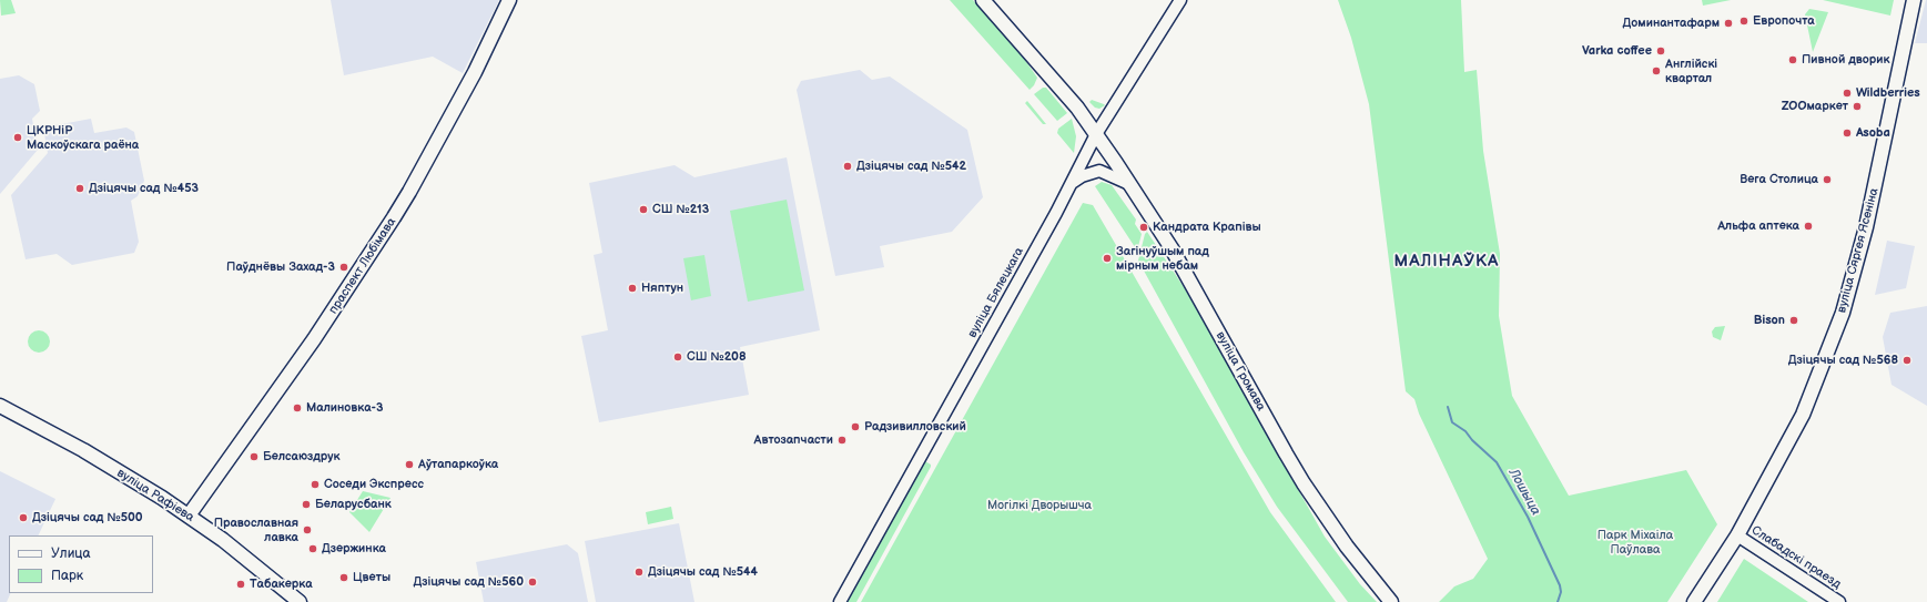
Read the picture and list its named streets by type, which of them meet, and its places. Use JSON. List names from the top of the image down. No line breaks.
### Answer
{"streets":{"main road":["вуліца Сяргея Ясеніна","праспект Любімава","вуліца Громава","вуліца Рафіева"],"street":["вуліца Бялецкага","Слабадскі праезд"]},"crossings":[["вуліца Сяргея Ясеніна","Слабадскі праезд"],["праспект Любімава","вуліца Рафіева"],["вуліца Бялецкага","вуліца Громава"]],"districts":["МАЛІНАЎКА"],"water":["Лошыца"],"parks":["Могілкі Дворышча","Парк Міхаіла Паўлава"],"places":["Европочта","Доминантафарм","Varka coffee","Пивной дворик","Англійскі квартал","Wildberries","ZOOмаркет","Asoba","ЦКРНіР Маскоўскага раёна","Дзіцячы сад №542","Вега Столица","Дзіцячы сад №453","СШ №213","Альфа аптека","Кандрата Крапівы","Загінуўшым пад мірным небам","Паўднёвы Захад-3","Няптун","Bison","СШ №208","Дзіцячы сад №568","Малиновка-3","Радзивилловский","Автозапчасти","Белсаюздрук","Аўтапаркоўка","Соседи Экспресс","Беларусбанк","Дзіцячы сад №500","Православная лавка","Дзержинка","Дзіцячы сад №544","Цветы","Дзіцячы сад №560","Табакерка"],"legend":["Улица","Парк"]}
